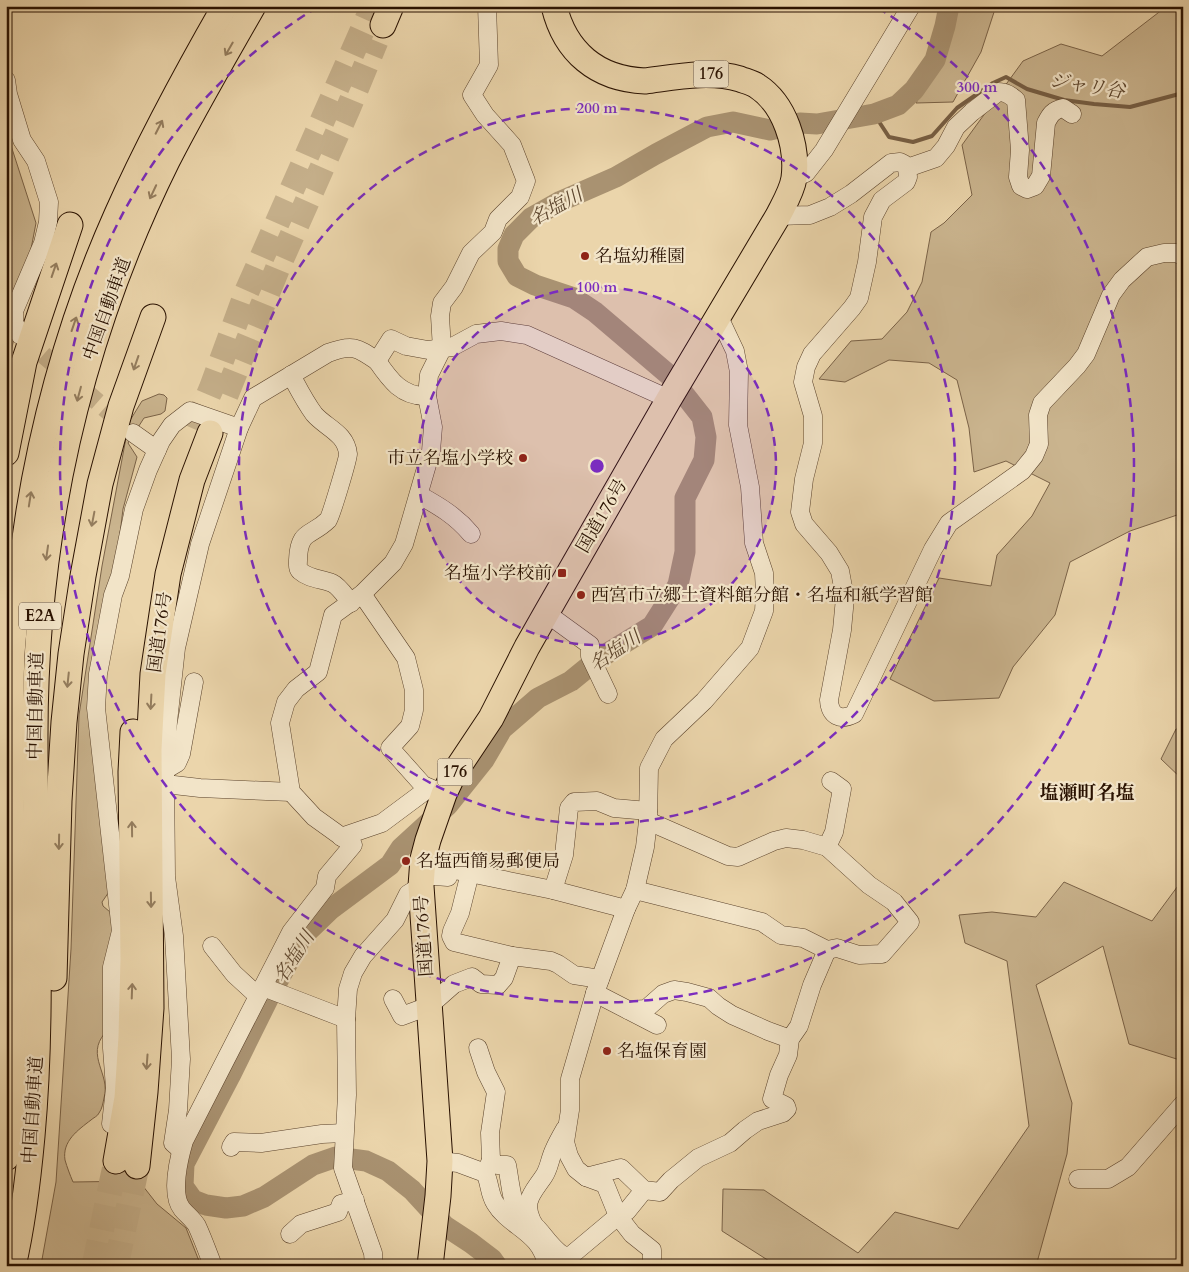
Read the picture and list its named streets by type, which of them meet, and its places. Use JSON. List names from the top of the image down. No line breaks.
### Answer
{"streets":{"highway":["176","中国自動車道","国道176号","E2A"]},"districts":["塩瀬町名塩"],"water":["ジャリ谷","名塩川"],"places":{"other":["名塩幼稚園","市立名塩小学校","西宮市立郷土資料館分館・名塩和紙学習館","名塩西簡易郵便局","名塩保育園"],"transit":["名塩小学校前"]},"rings":["300 m","200 m","100 m"]}
